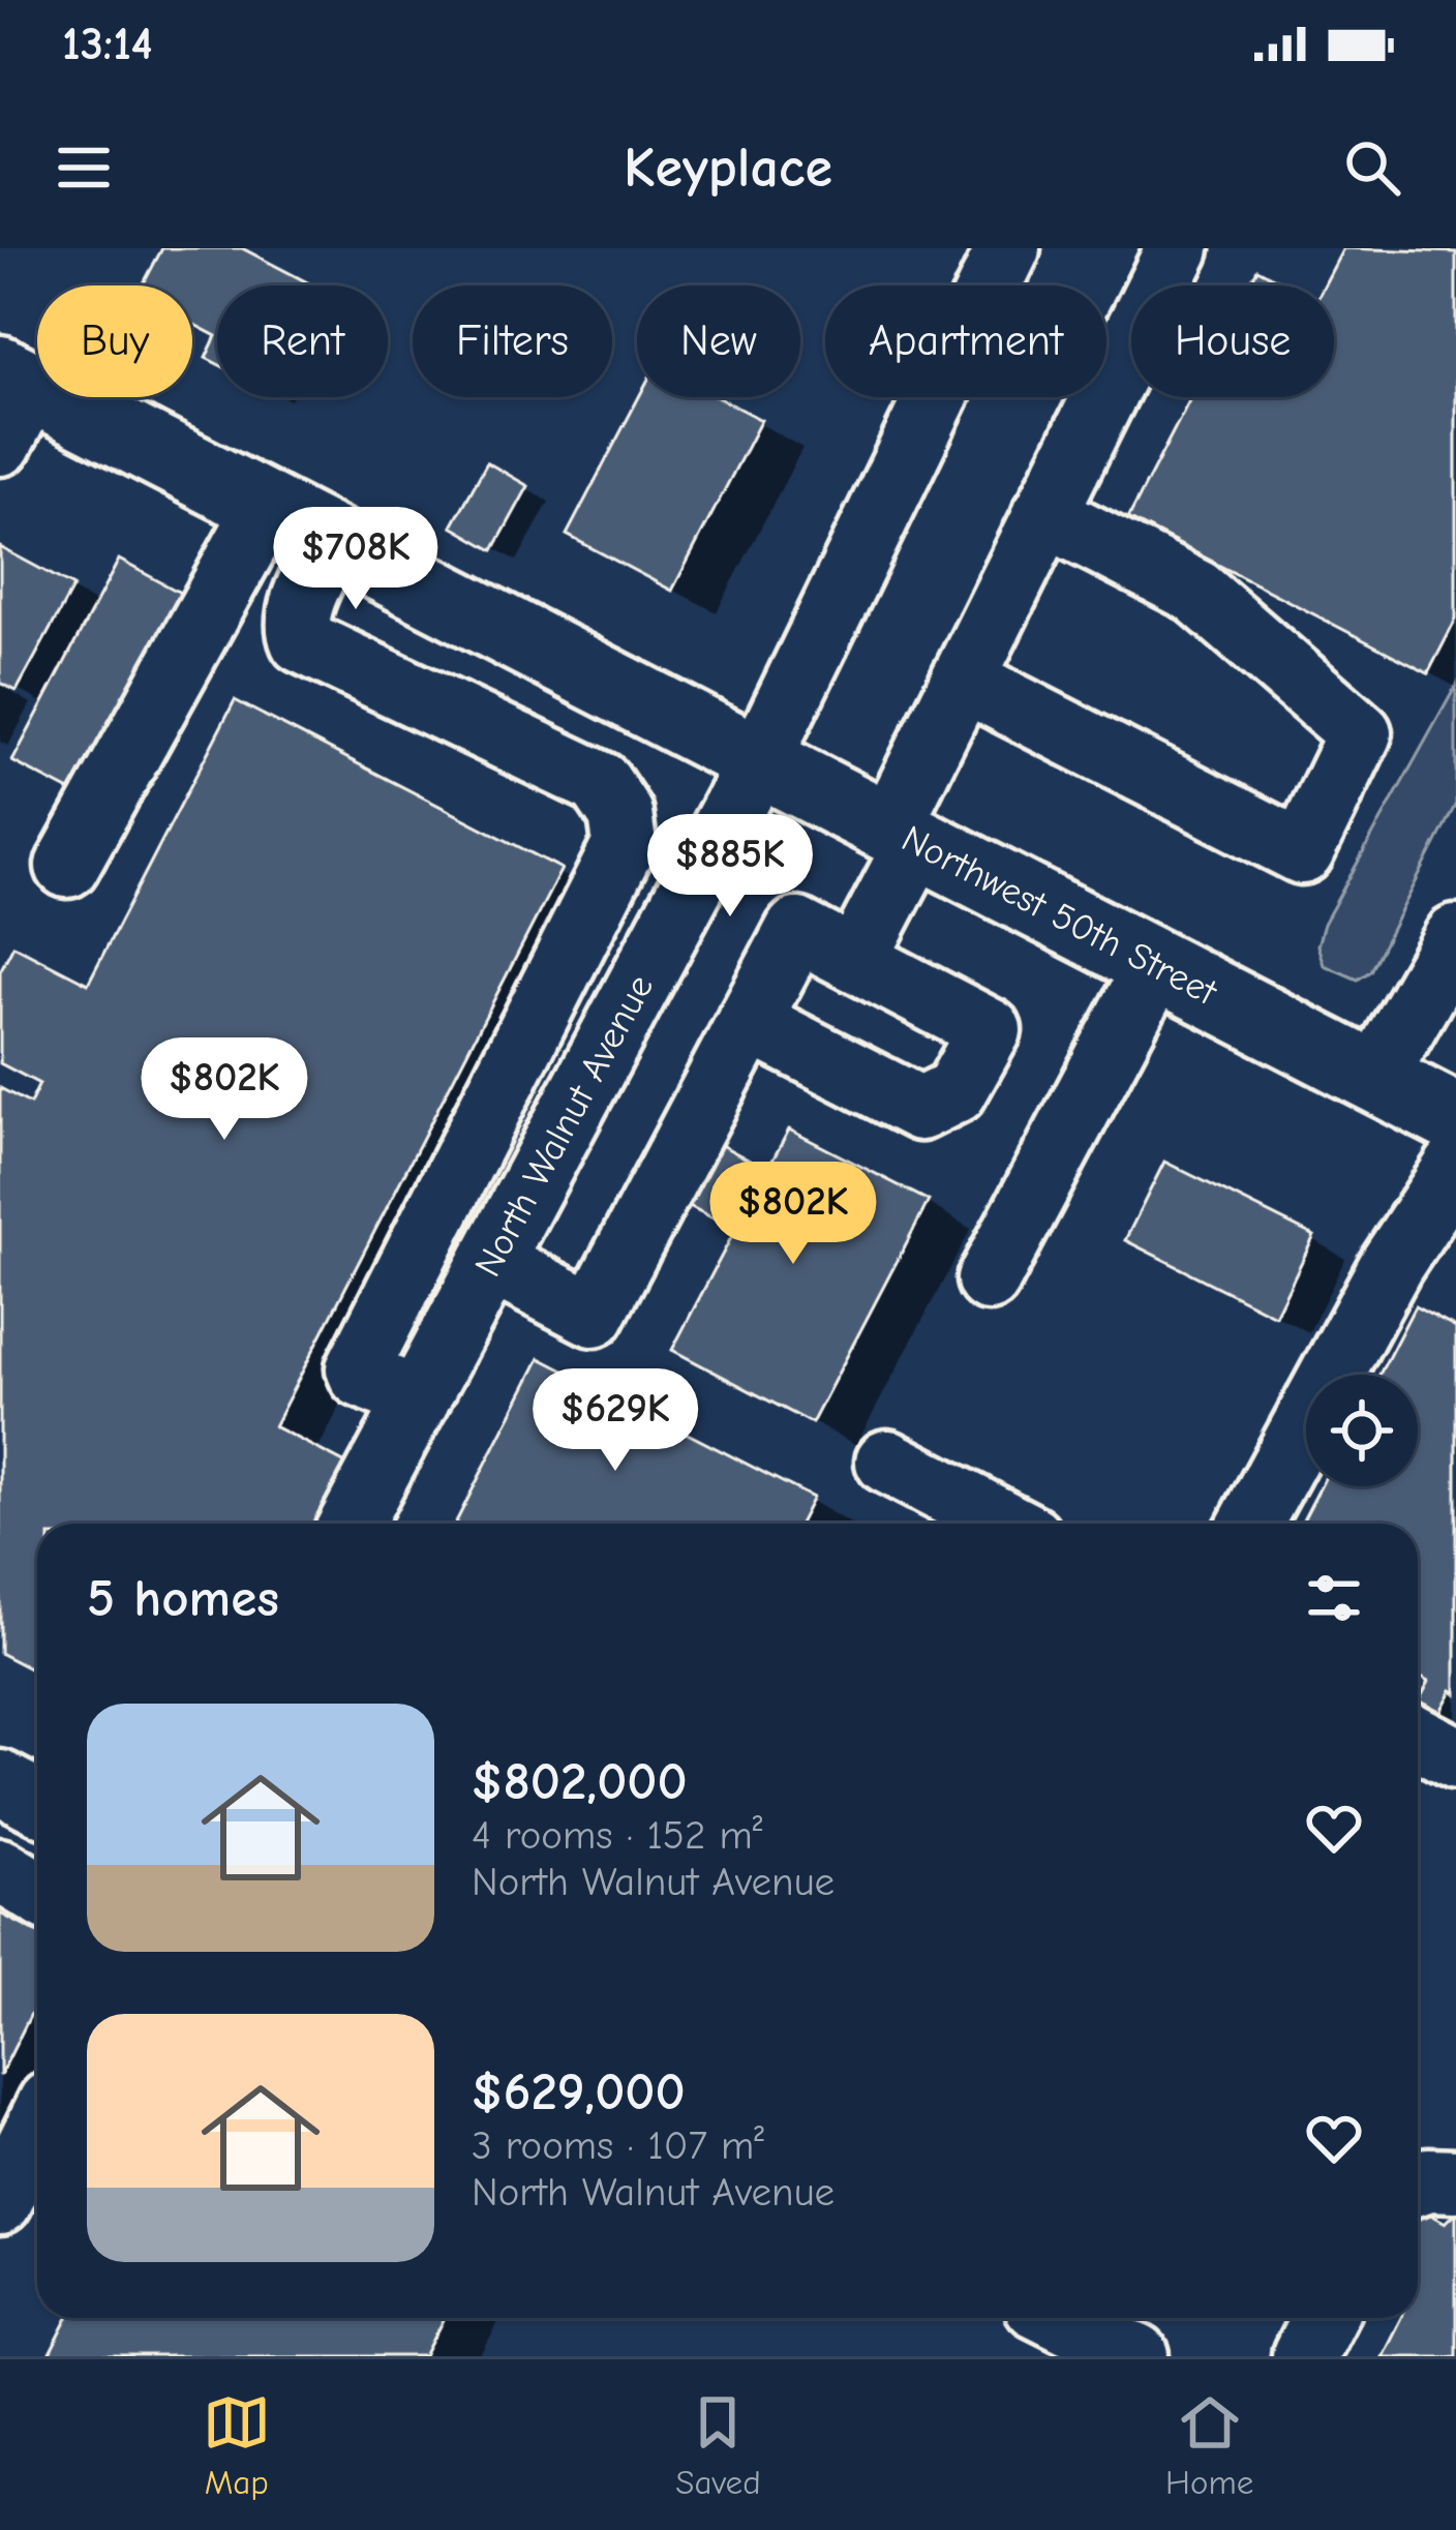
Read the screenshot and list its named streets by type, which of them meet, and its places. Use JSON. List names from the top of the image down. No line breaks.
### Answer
{"streets":{"main road":["Northwest 50th Street"],"street":["North Walnut Avenue"]},"crossings":[["Northwest 50th Street","North Walnut Avenue"]],"page":{"status":"13:14","header":"Keyplace","chip":["Buy","Rent","Filters","New","Apartment","House"],"price":["$708K","$885K","$802K","$802K","$629K"],"heading":"5 homes","list":[{"name":"$802,000","note":"4 rooms · 152 m² · North Walnut Avenue"},{"name":"$629,000","note":"3 rooms · 107 m² · North Walnut Avenue"}],"tabs":["Map","Saved","Home"]}}
